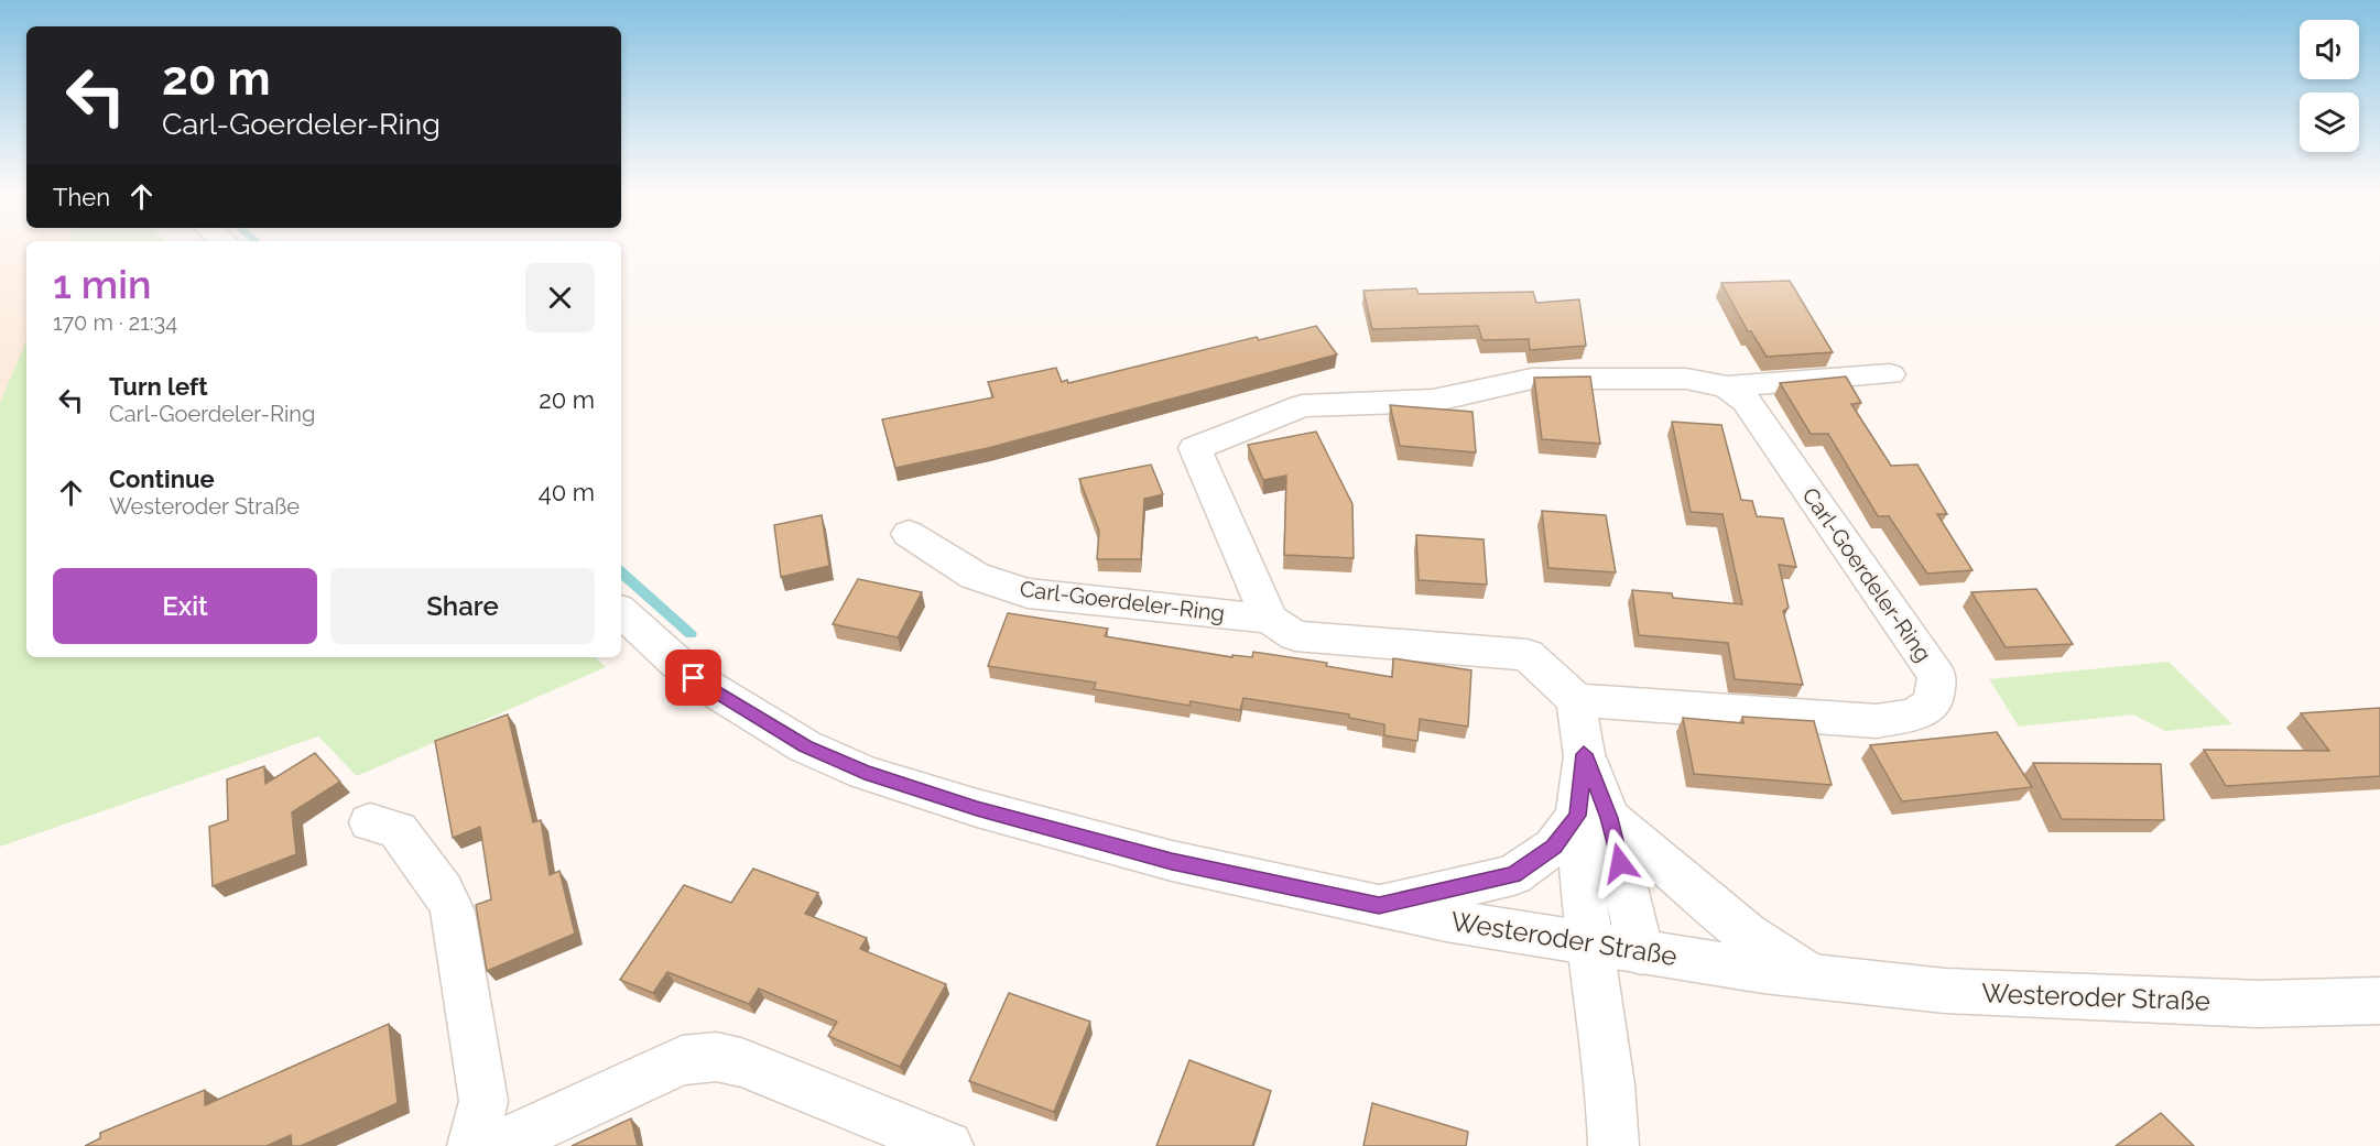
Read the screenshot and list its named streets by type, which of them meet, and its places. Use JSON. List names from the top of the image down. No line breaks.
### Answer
{"streets":{"street":["Carl-Goerdeler-Ring","Westeroder Straße"]},"page":{"turn":["20 m","Carl-Goerdeler-Ring"],"then":"Then","heading":["1 min","170 m · 21:34"],"list":[{"name":"Turn left","note":"Carl-Goerdeler-Ring","value":"20 m"},{"name":"Continue","note":"Westeroder Straße","value":"40 m"}],"buttons":["Exit","Share"]}}
